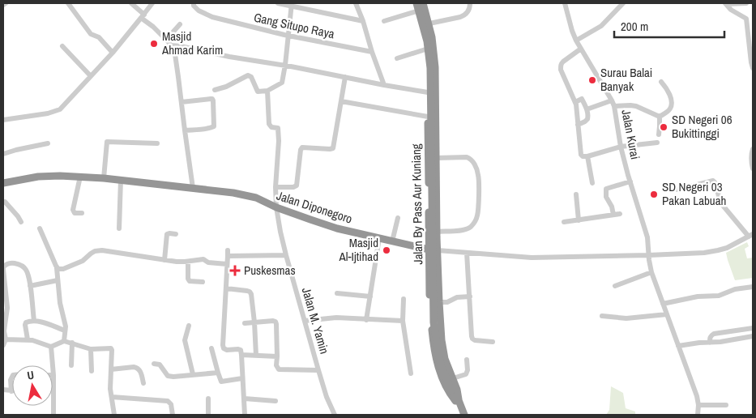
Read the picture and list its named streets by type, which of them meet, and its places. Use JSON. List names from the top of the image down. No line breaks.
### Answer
{"streets":{"highway":["Jalan By Pass Aur Kuniang","Jalan Diponegoro"],"street":["Gang Situpo Raya","Jalan Kurai","Jalan M. Yamin"]},"crossings":[["Jalan By Pass Aur Kuniang","Jalan Diponegoro"],["Jalan Diponegoro","Jalan M. Yamin"]],"places":{"other":["Masjid Ahmad Karim","Surau Balai Banyak","SD Negeri 06 Bukittinggi","SD Negeri 03 Pakan Labuah","Masjid Al-Ijtihad"],"health":["Puskesmas"]},"scale_bar":"200 m","north":"top"}
